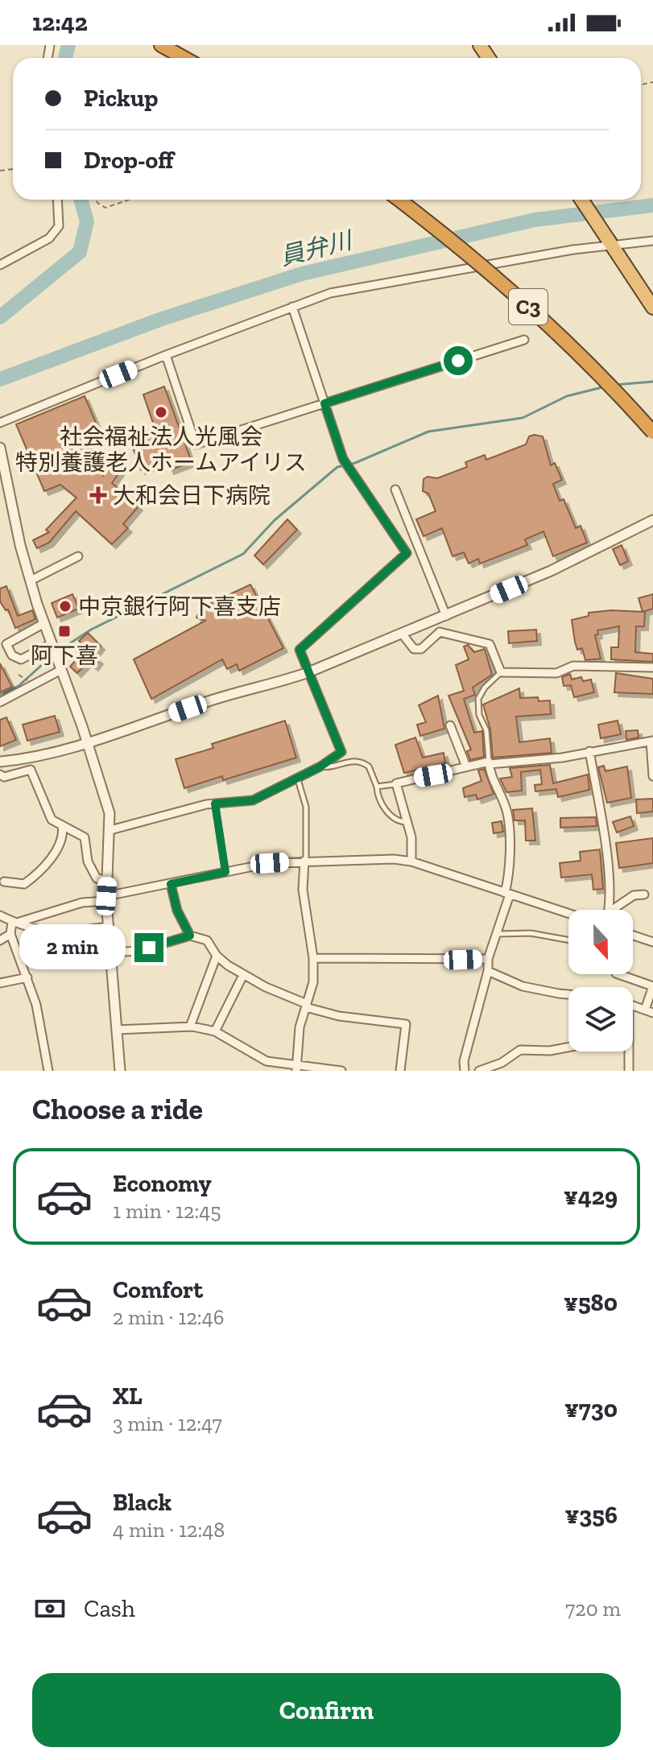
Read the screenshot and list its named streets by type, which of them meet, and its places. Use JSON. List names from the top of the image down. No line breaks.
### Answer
{"streets":{"highway":["C3"]},"water":["員弁川"],"places":{"other":["社会福祉法人光風会 特別養護老人ホームアイリス","中京銀行阿下喜支店"],"health":["大和会日下病院"],"transit":["阿下喜"]},"north":"bottom","page":{"status":"12:42","banner":["Pickup","Drop-off"],"bubble":"2 min","heading":"Choose a ride","list":[{"name":"Economy","note":"1 min · 12:45","value":"¥429"},{"name":"Comfort","note":"2 min · 12:46","value":"¥580"},{"name":"XL","note":"3 min · 12:47","value":"¥730"},{"name":"Black","note":"4 min · 12:48","value":"¥356"}],"pay":["Cash","720 m"],"buttons":"Confirm"}}
